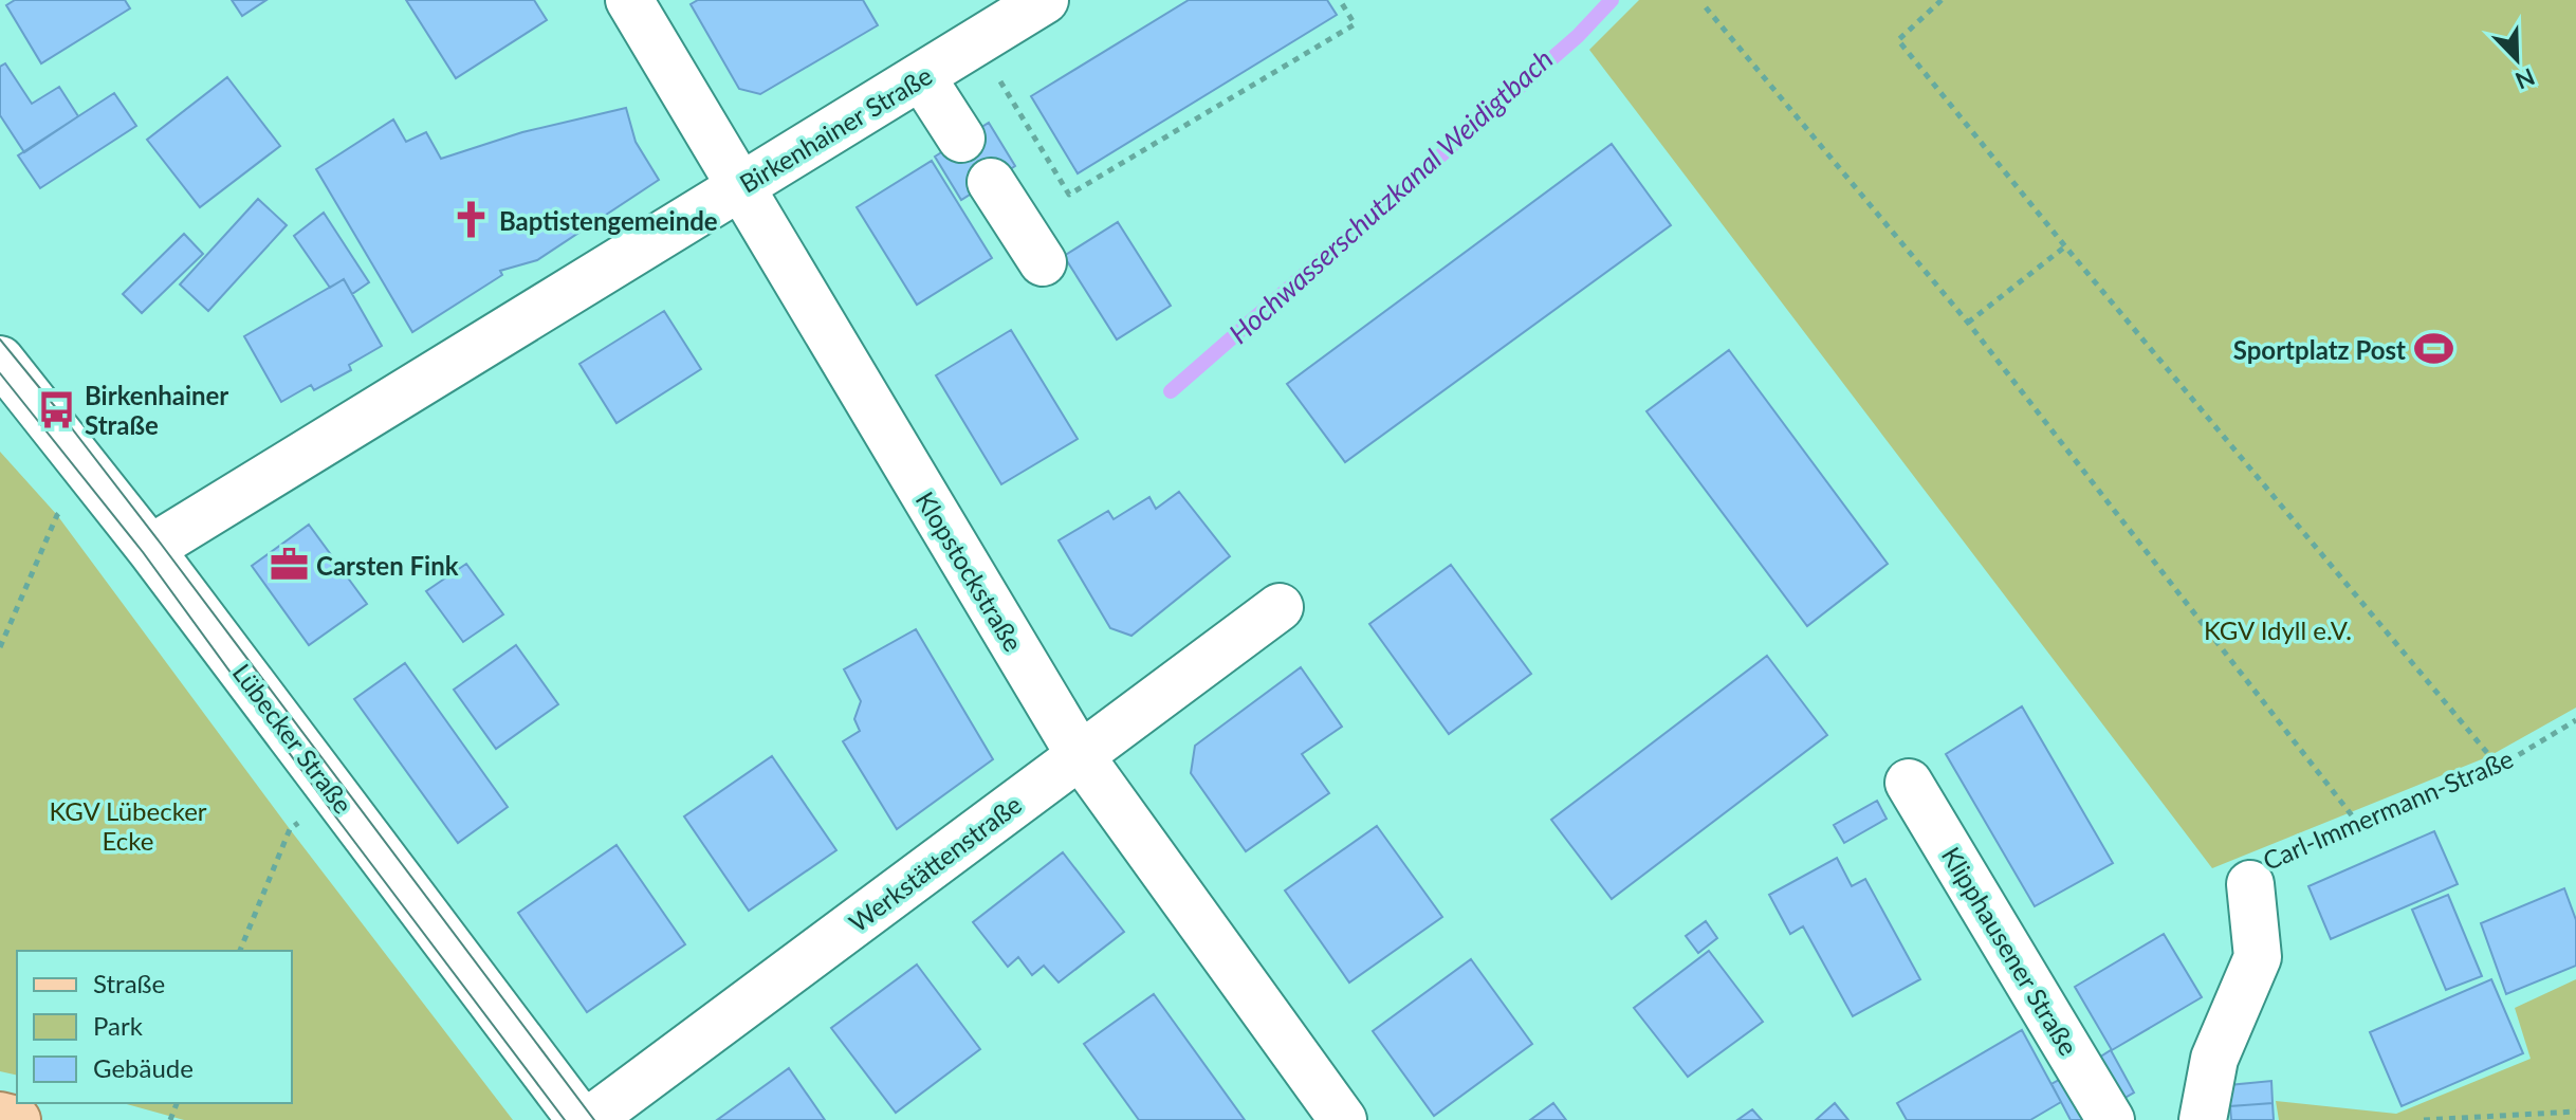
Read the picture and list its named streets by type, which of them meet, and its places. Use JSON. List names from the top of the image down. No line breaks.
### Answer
{"streets":{"street":["Birkenhainer Straße","Klopstockstraße","Lübecker Straße","Carl-Immermann-Straße","Werkstättenstraße","Klipphausener Straße"]},"crossings":[["Birkenhainer Straße","Klopstockstraße"],["Birkenhainer Straße","Lübecker Straße"],["Klopstockstraße","Werkstättenstraße"]],"water":["Hochwasserschutzkanal Weidigtbach"],"parks":["KGV Idyll e.V.","KGV Lübecker Ecke"],"places":{"church":["Baptistengemeinde"],"sports":["Sportplatz Post"],"bus stop":["Birkenhainer Straße"],"office":["Carsten Fink"]},"legend":["Straße","Park","Gebäude"],"north":"bottom right"}
